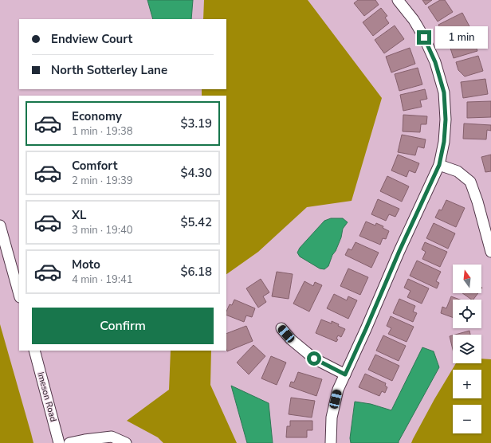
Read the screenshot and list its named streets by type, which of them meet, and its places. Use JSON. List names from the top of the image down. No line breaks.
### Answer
{"streets":{"street":["Imeson Road"]},"north":"top","page":{"banner":["Endview Court","North Sotterley Lane"],"bubble":"1 min","list":[{"name":"Economy","note":"1 min · 19:38","value":"$3.19"},{"name":"Comfort","note":"2 min · 19:39","value":"$4.30"},{"name":"XL","note":"3 min · 19:40","value":"$5.42"},{"name":"Moto","note":"4 min · 19:41","value":"$6.18"}],"map_buttons":["+","−"],"buttons":"Confirm"}}
